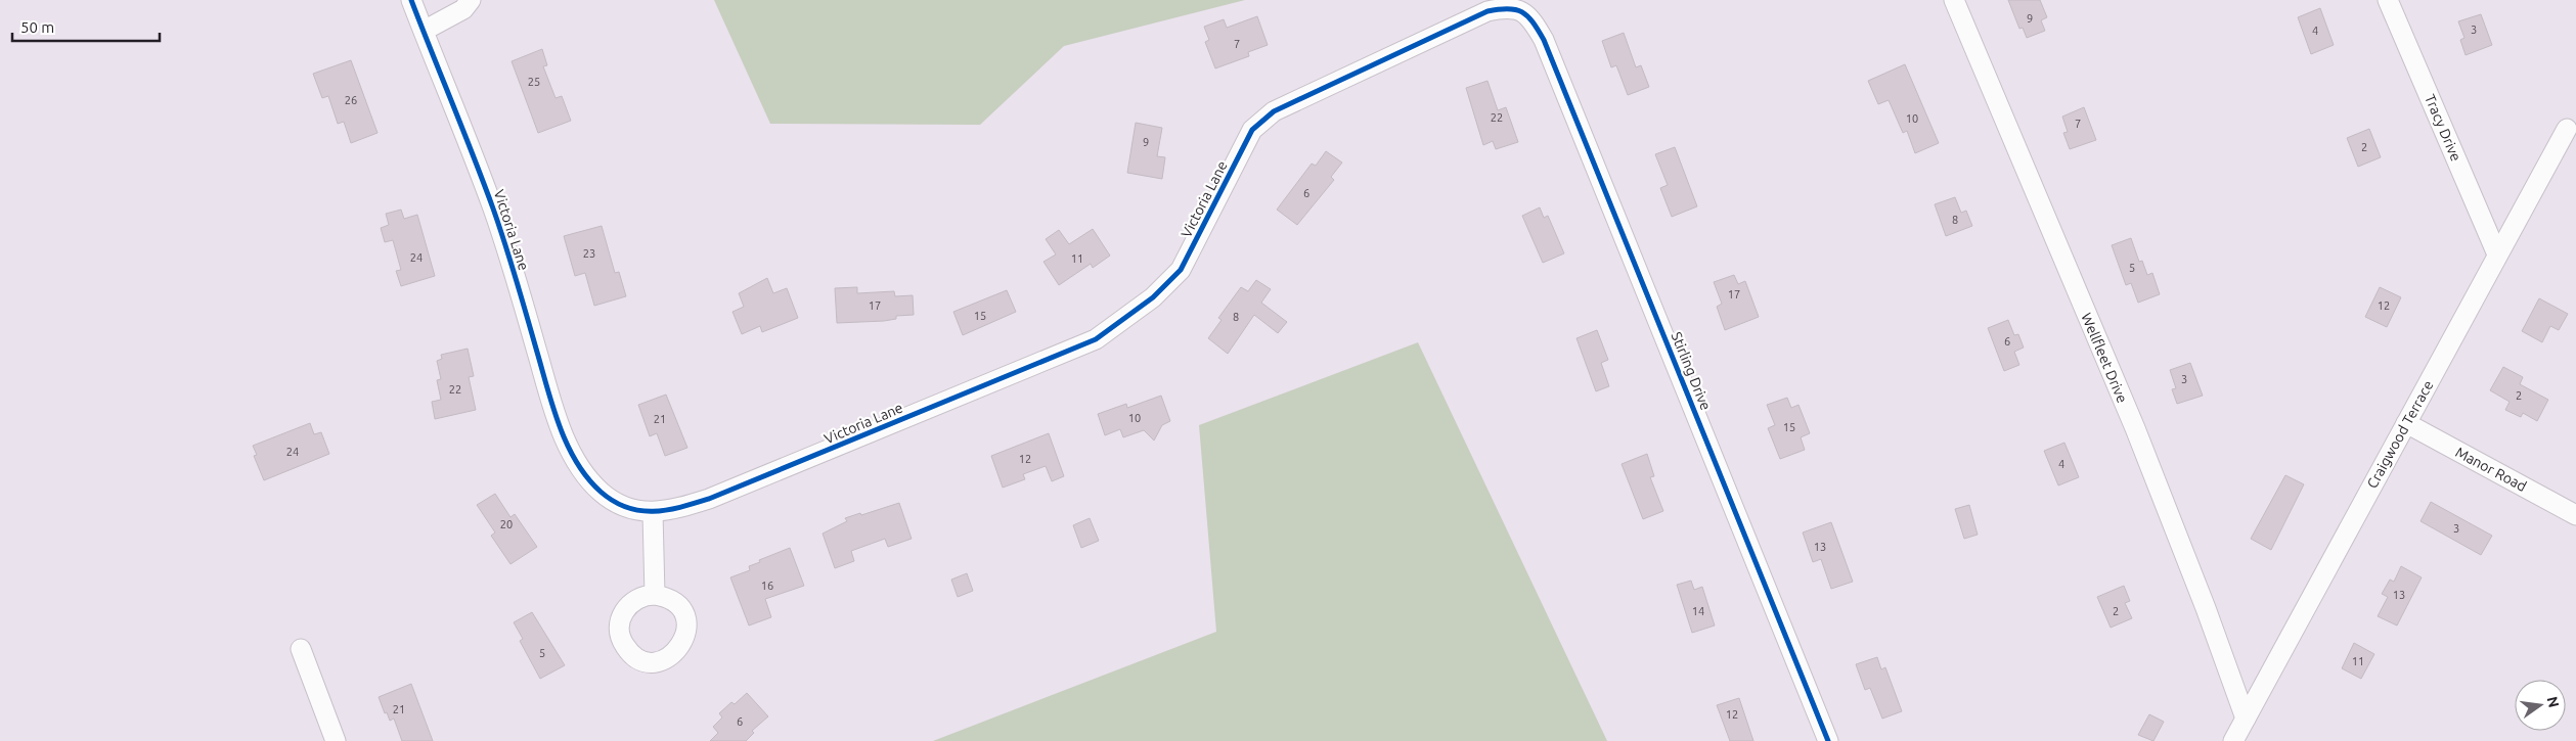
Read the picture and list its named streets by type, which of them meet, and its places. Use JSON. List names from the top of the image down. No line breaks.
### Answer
{"streets":{"street":["Tracy Drive","Victoria Lane","Wellfleet Drive","Stirling Drive","Craigwood Terrace","Manor Road"]},"crossings":[["Tracy Drive","Craigwood Terrace"],["Victoria Lane","Stirling Drive"],["Wellfleet Drive","Craigwood Terrace"],["Craigwood Terrace","Manor Road"]],"house_numbers":["9","3","4","7","25","26","22","10","7","9","2","6","8","23","24","11","5","17","17","12","15","8","6","3","22","2","10","21","15","24","12","4","20","3","13","16","13","14","2","5","11","21","12","6"],"scale_bar":"50 m","north":"right"}
